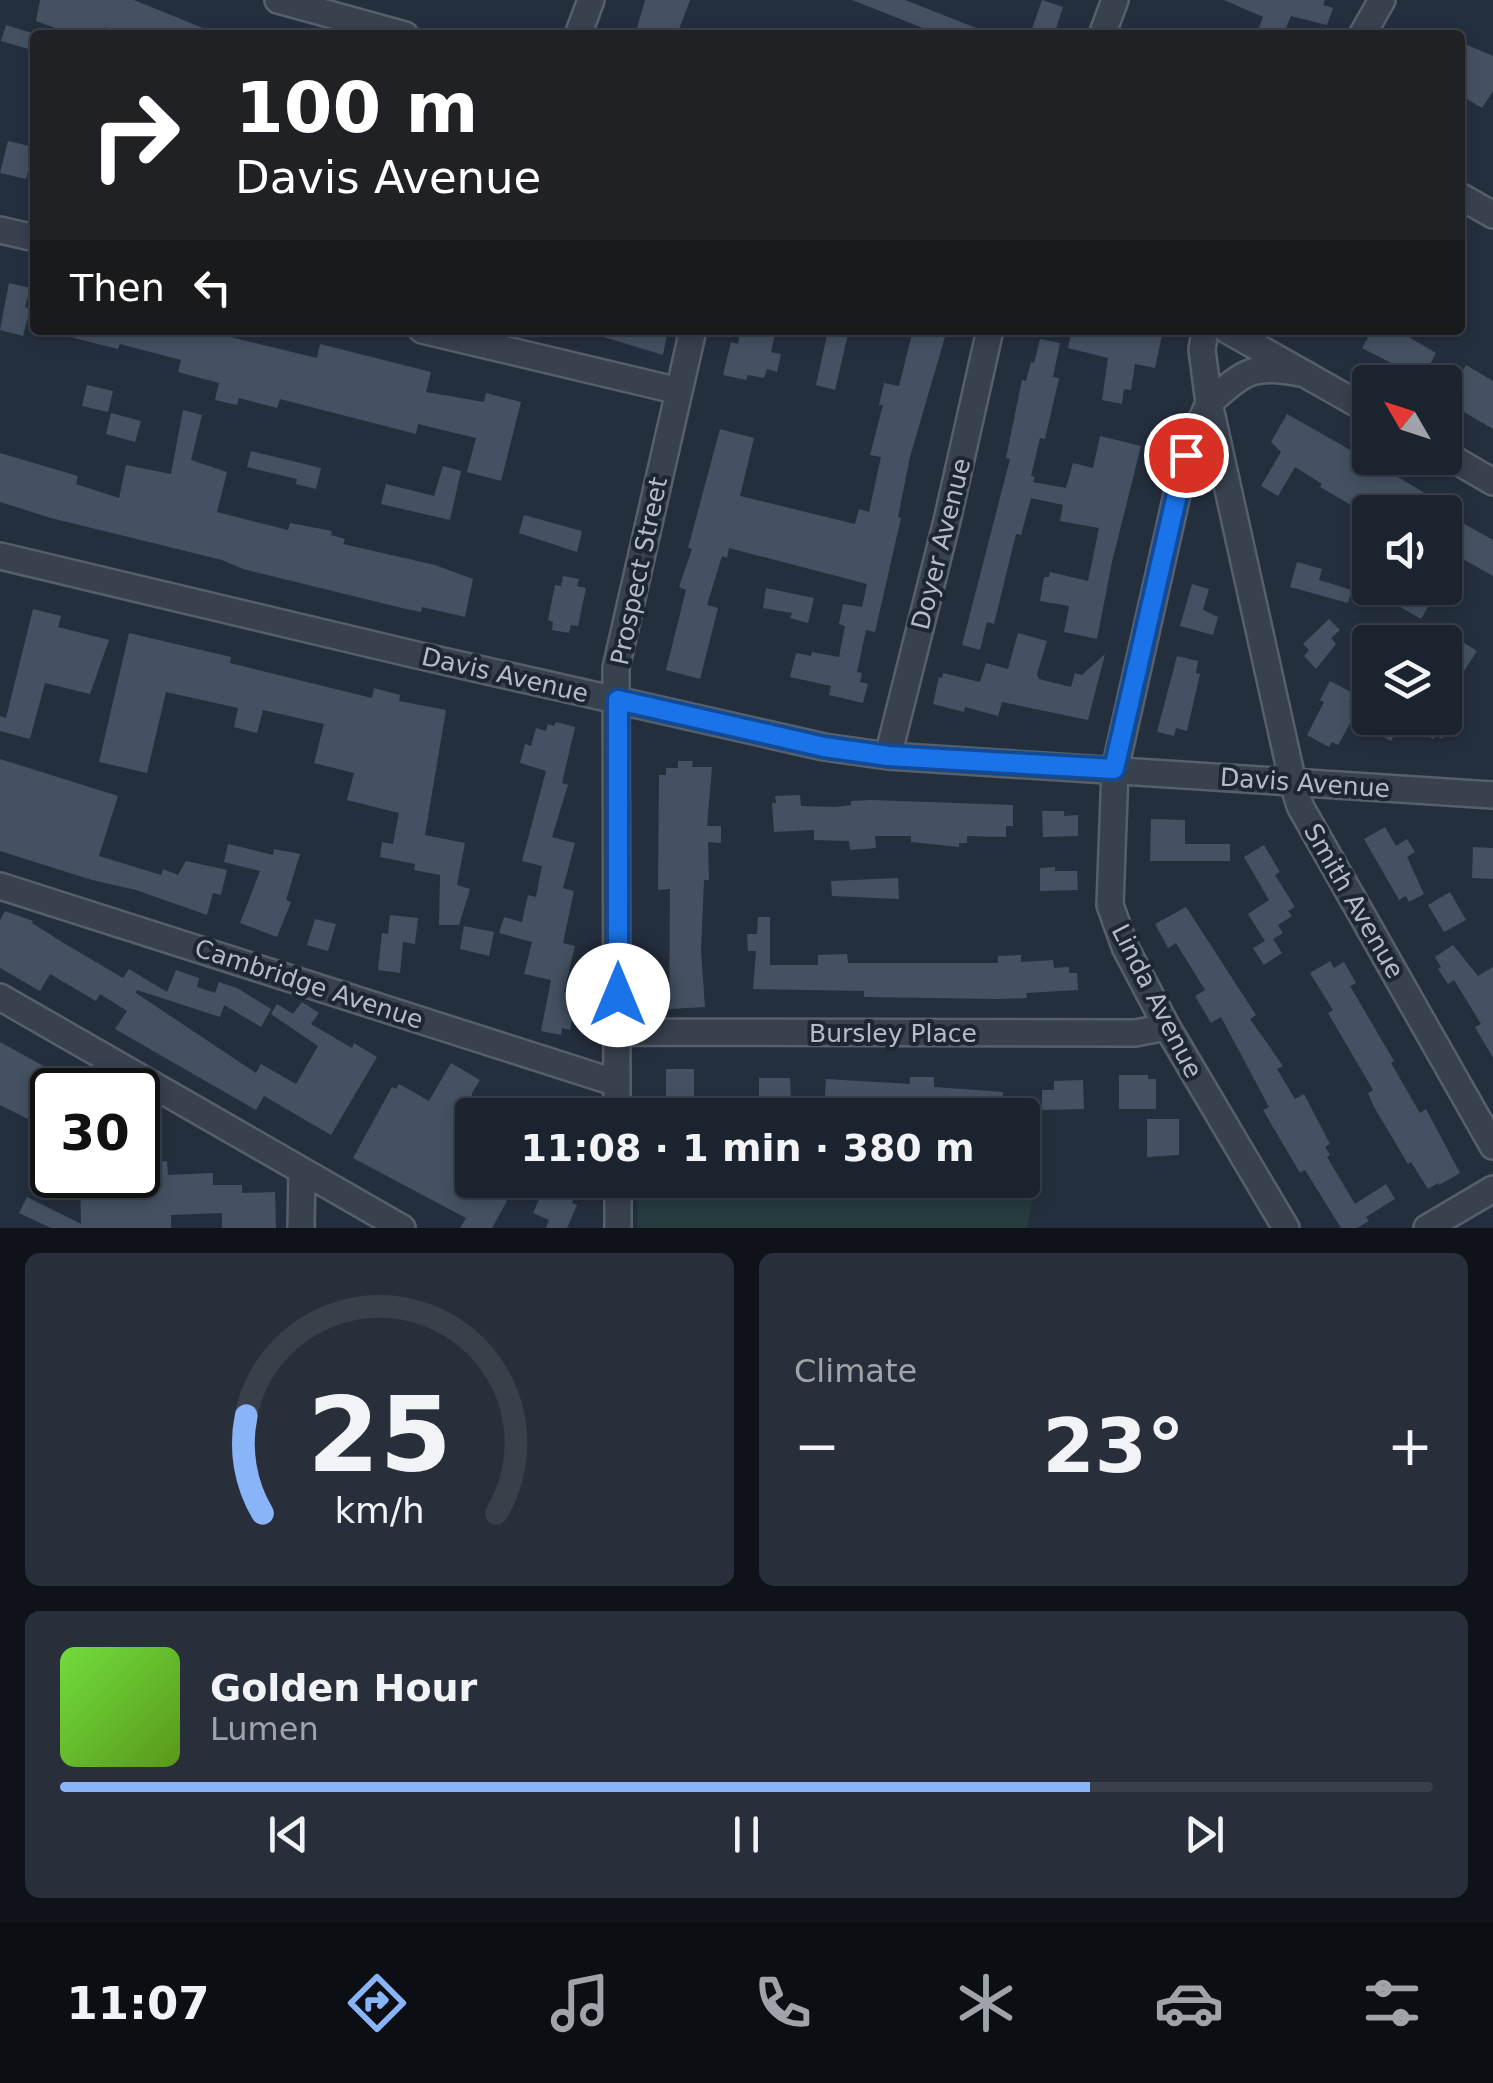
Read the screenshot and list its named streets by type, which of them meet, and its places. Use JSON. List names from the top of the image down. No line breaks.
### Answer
{"streets":{"street":["Doyer Avenue","Prospect Street","Davis Avenue","Smith Avenue","Cambridge Avenue","Linda Avenue","Bursley Place"]},"crossings":[["Doyer Avenue","Davis Avenue"],["Prospect Street","Davis Avenue"],["Prospect Street","Cambridge Avenue"],["Prospect Street","Bursley Place"],["Davis Avenue","Smith Avenue"],["Davis Avenue","Linda Avenue"],["Smith Avenue","Linda Avenue"],["Linda Avenue","Bursley Place"]],"north":"top left","page":{"turn":["100 m","Davis Avenue"],"then":"Then","limit":"30","trip":"11:08 · 1 min · 380 m","tile":"Climate","heat":["−","23°","+"],"song":["Golden Hour","Lumen"],"tabs":"11:07","gauge":["25","km/h"]}}
